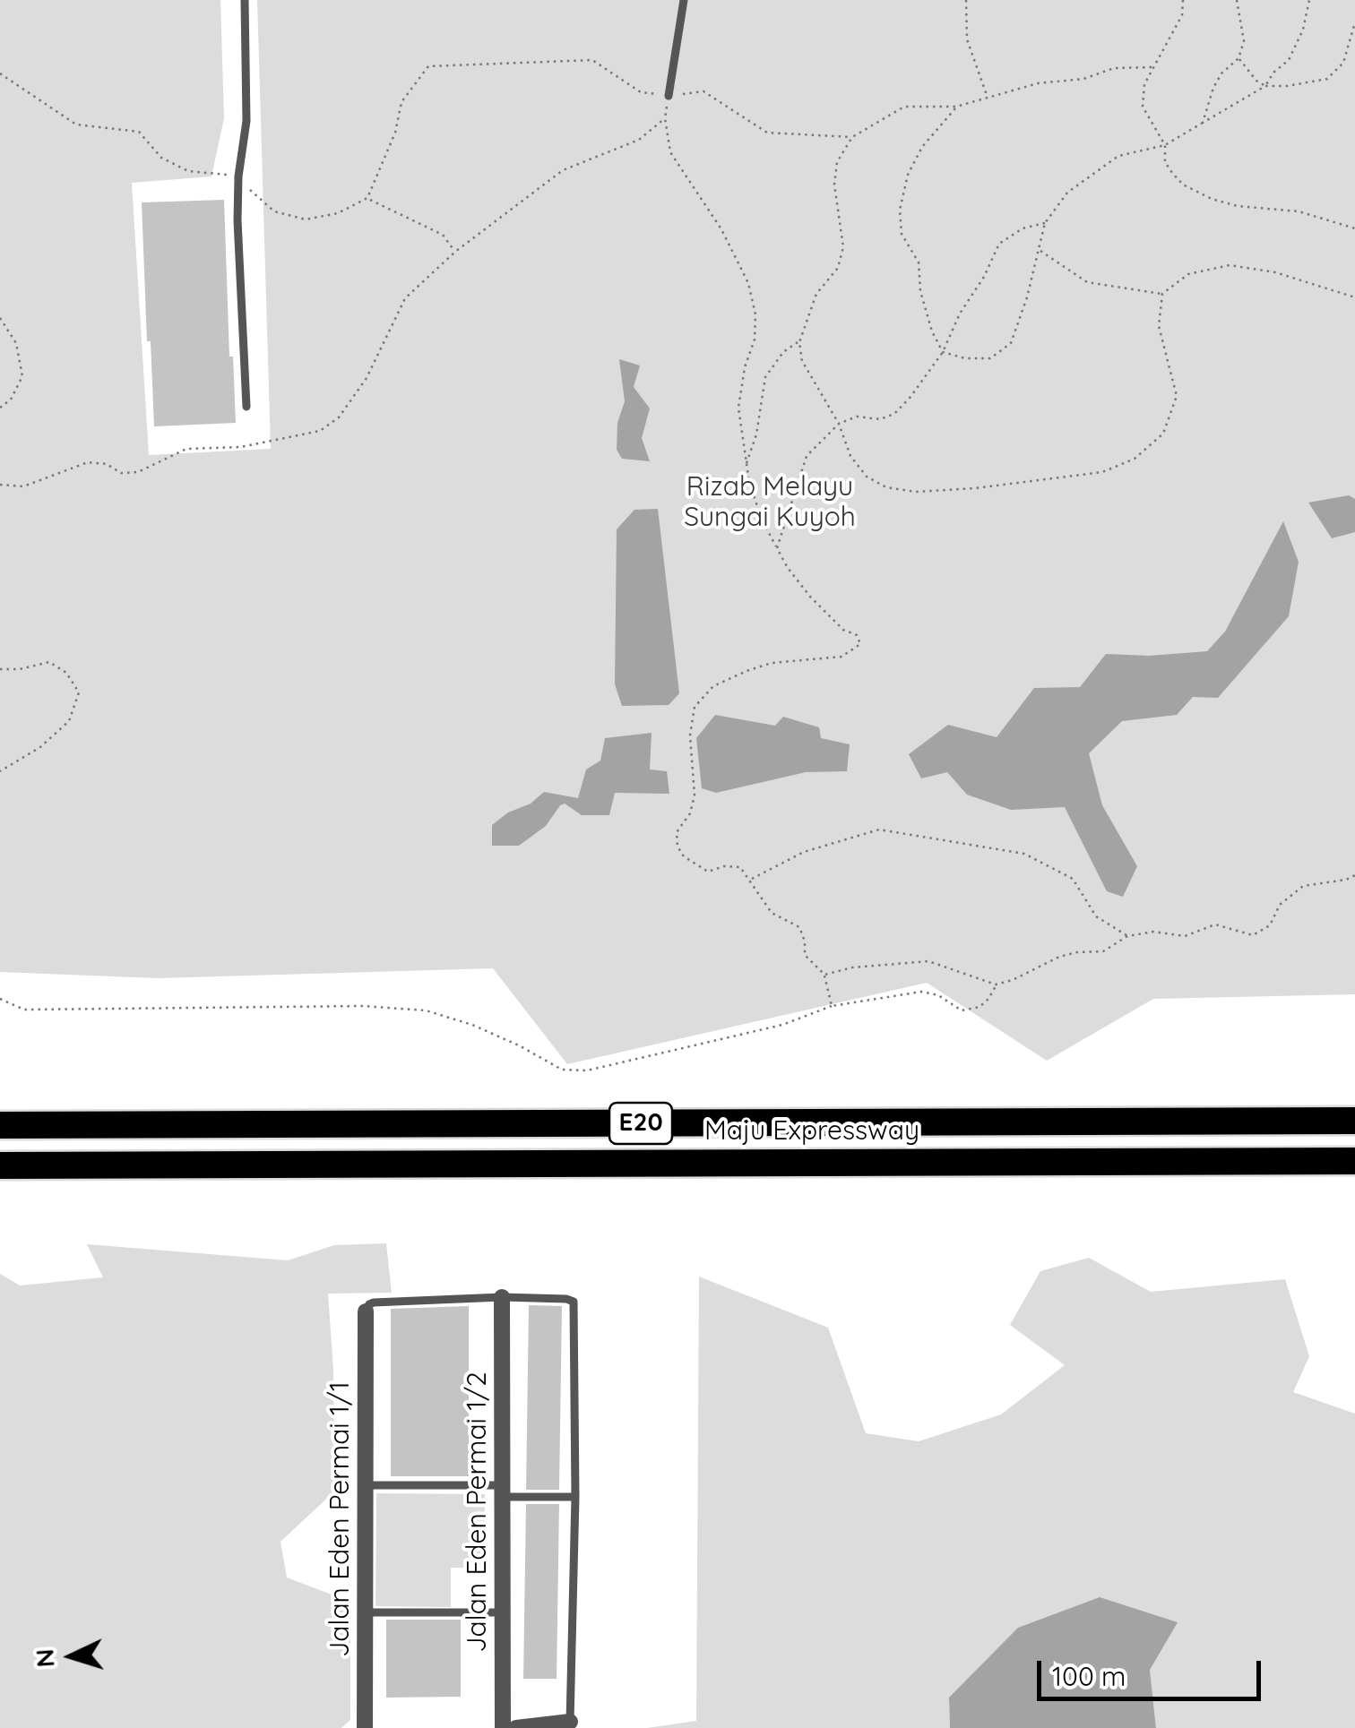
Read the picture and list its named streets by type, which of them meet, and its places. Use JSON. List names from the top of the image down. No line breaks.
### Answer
{"streets":{"highway":["E20","Maju Expressway"],"street":["Jalan Eden Permai 1/2","Jalan Eden Permai 1/1"]},"parks":["Rizab Melayu Sungai Kuyoh"],"scale_bar":"100 m","north":"left"}
